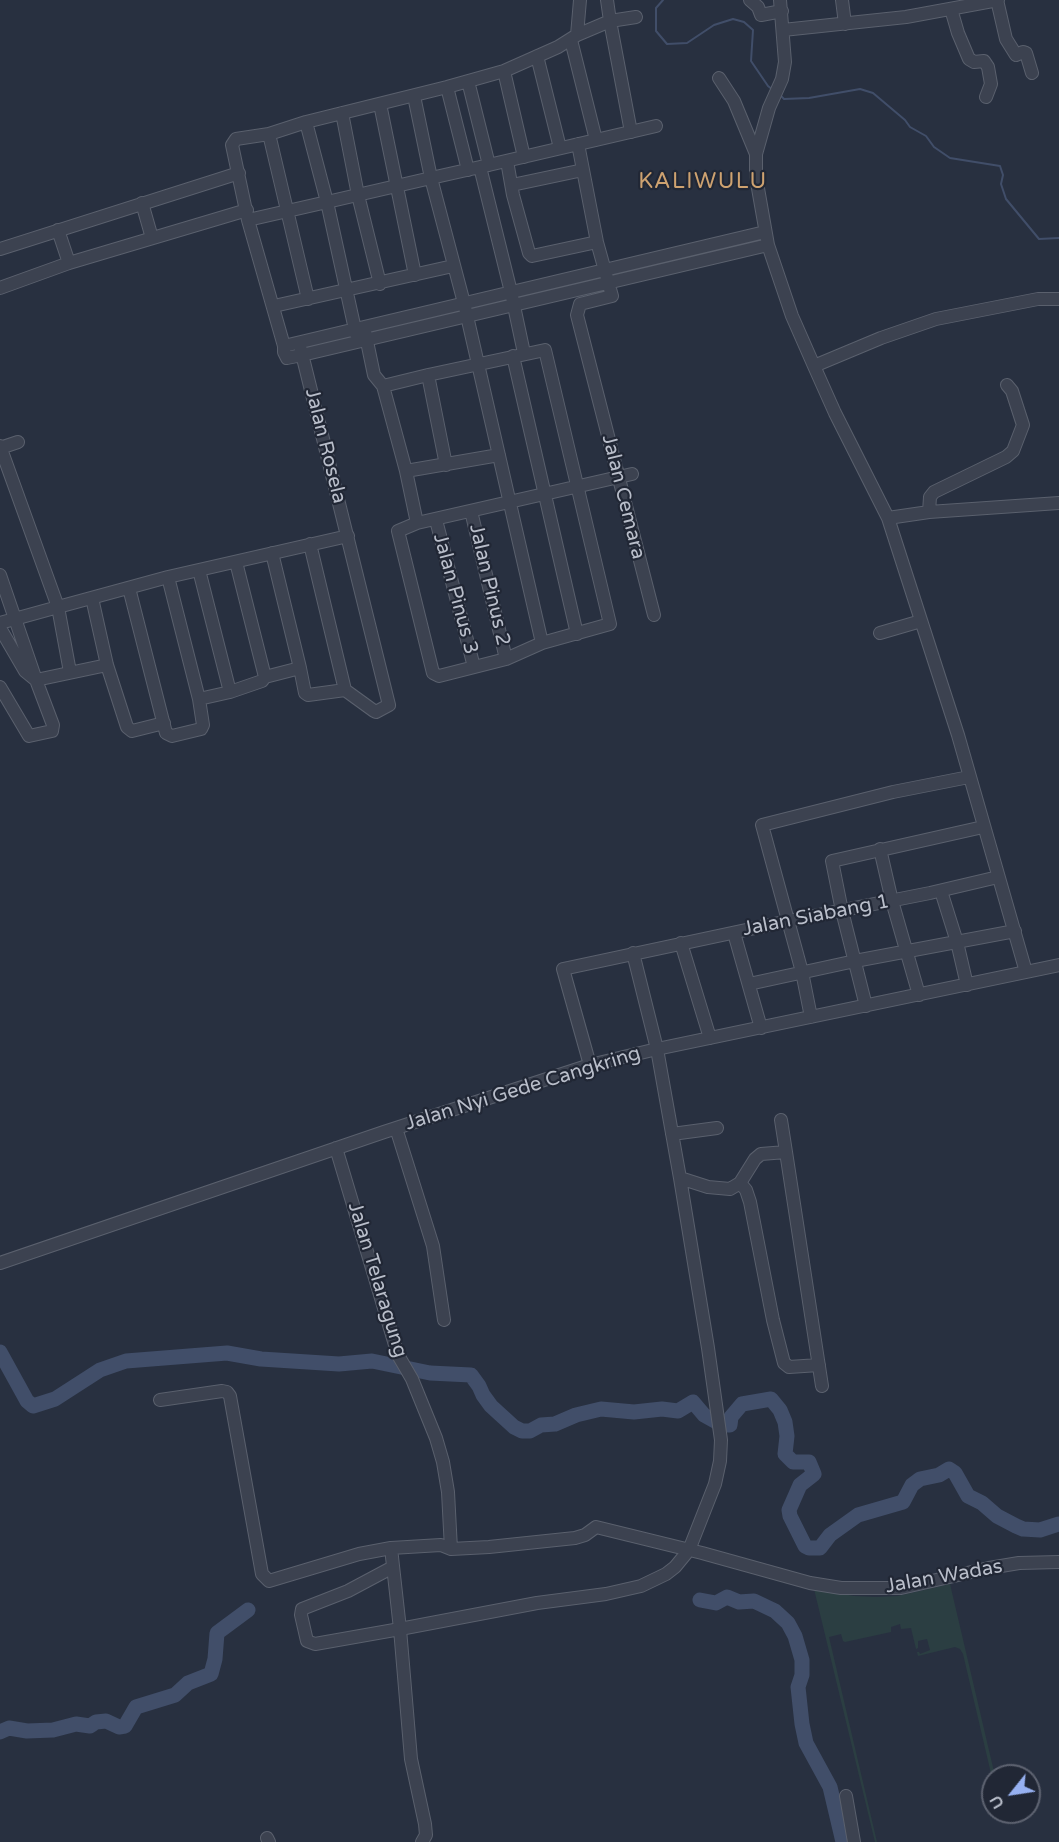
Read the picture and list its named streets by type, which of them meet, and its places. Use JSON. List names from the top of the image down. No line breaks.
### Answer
{"streets":{"street":["Jalan Rosela","Jalan Cemara","Jalan Pinus 2","Jalan Pinus 3","Jalan Siabang 1","Jalan Nyi Gede Cangkring","Jalan Telaragung","Jalan Wadas"]},"crossings":[["Jalan Siabang 1","Jalan Nyi Gede Cangkring"],["Jalan Nyi Gede Cangkring","Jalan Telaragung"],["Jalan Telaragung","Jalan Wadas"]],"districts":["KALIWULU"],"north":"bottom left"}
